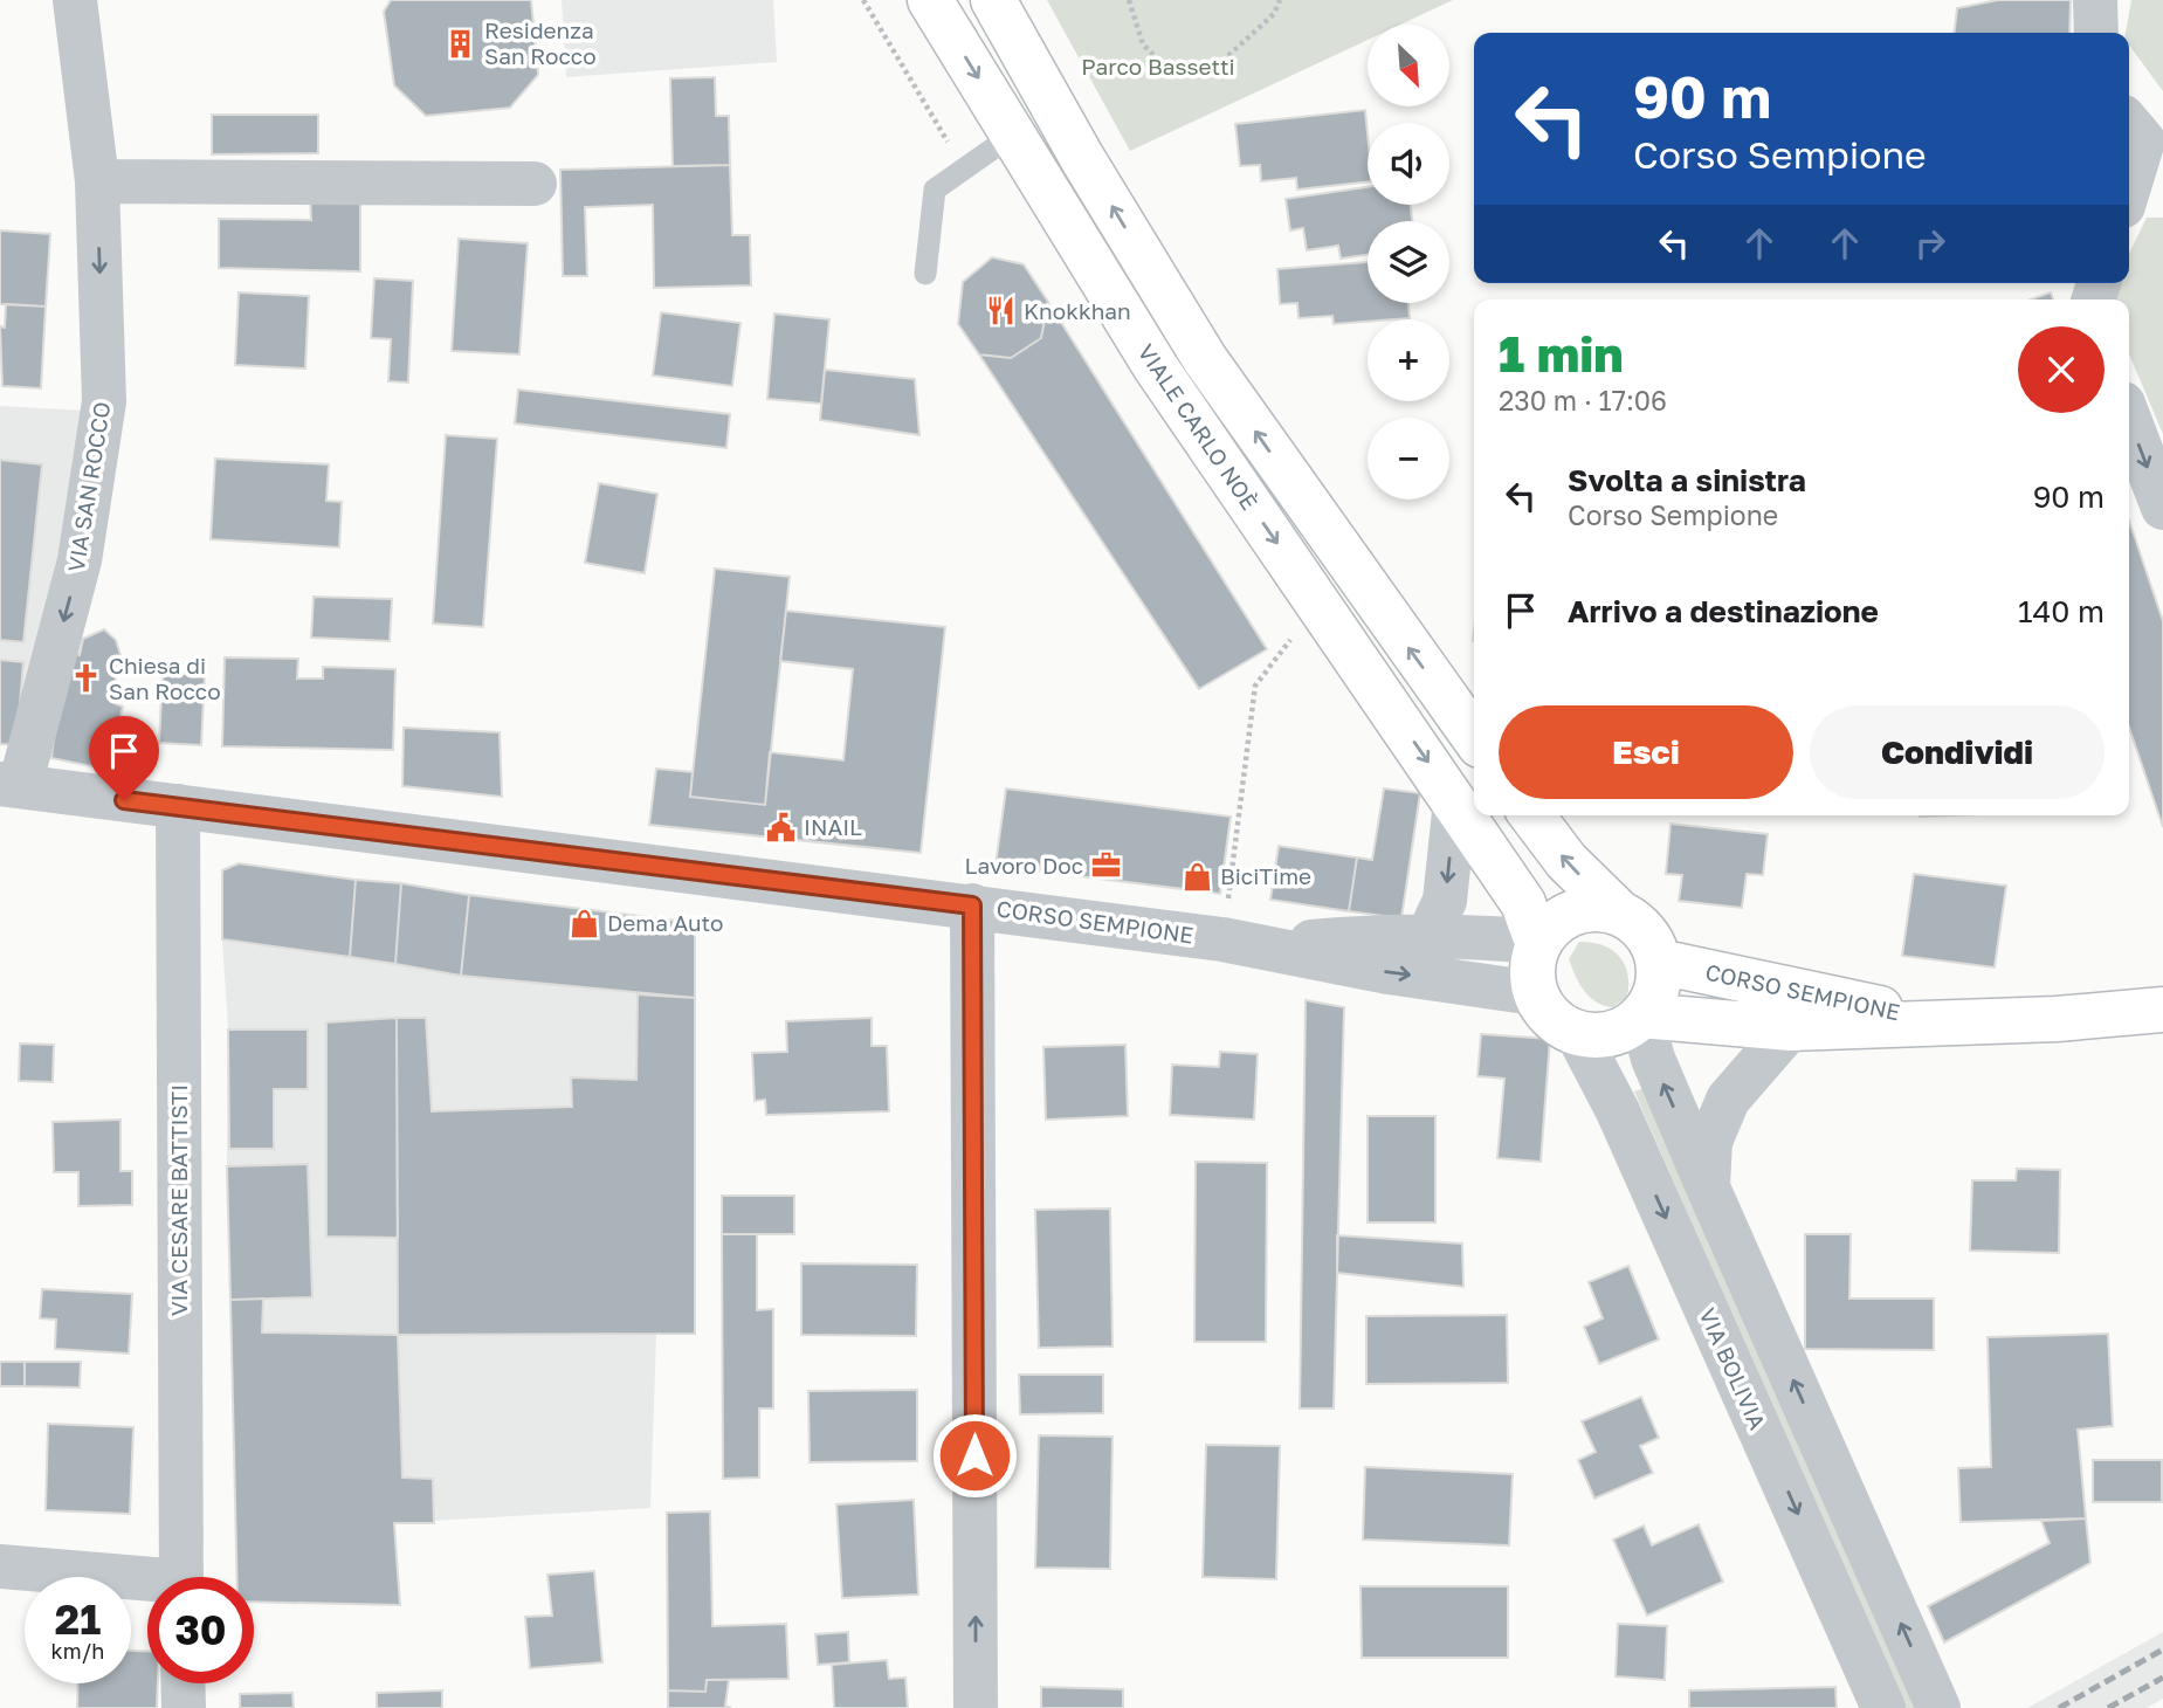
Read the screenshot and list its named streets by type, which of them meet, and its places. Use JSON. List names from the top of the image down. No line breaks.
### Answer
{"streets":{"main road":["VIALE CARLO NOÈ","CORSO SEMPIONE"],"street":["VIA SAN ROCCO","VIA CESARE BATTISTI","VIA BOLIVIA"]},"crossings":[["VIALE CARLO NOÈ","CORSO SEMPIONE"],["VIALE CARLO NOÈ","VIA BOLIVIA"],["VIA SAN ROCCO","CORSO SEMPIONE"],["CORSO SEMPIONE","VIA CESARE BATTISTI"],["CORSO SEMPIONE","VIA BOLIVIA"]],"one_way":["VIA SAN ROCCO"],"parks":["Parco Bassetti"],"places":{"building":["Residenza San Rocco"],"restaurant":["Knokkhan"],"church":["Chiesa di San Rocco"],"public building":["INAIL"],"office":["Lavoro Doc"],"shop":["BiciTime","Dema Auto"]},"north":"bottom right","page":{"map_buttons":["+","−"],"turn":["90 m","Corso Sempione"],"heading":["1 min","230 m · 17:06"],"list":[{"name":"Svolta a sinistra","note":"Corso Sempione","value":"90 m"},{"name":"Arrivo a destinazione","value":"140 m"}],"buttons":["Esci","Condividi"],"speed":"21 km/h","limit":"30"}}
